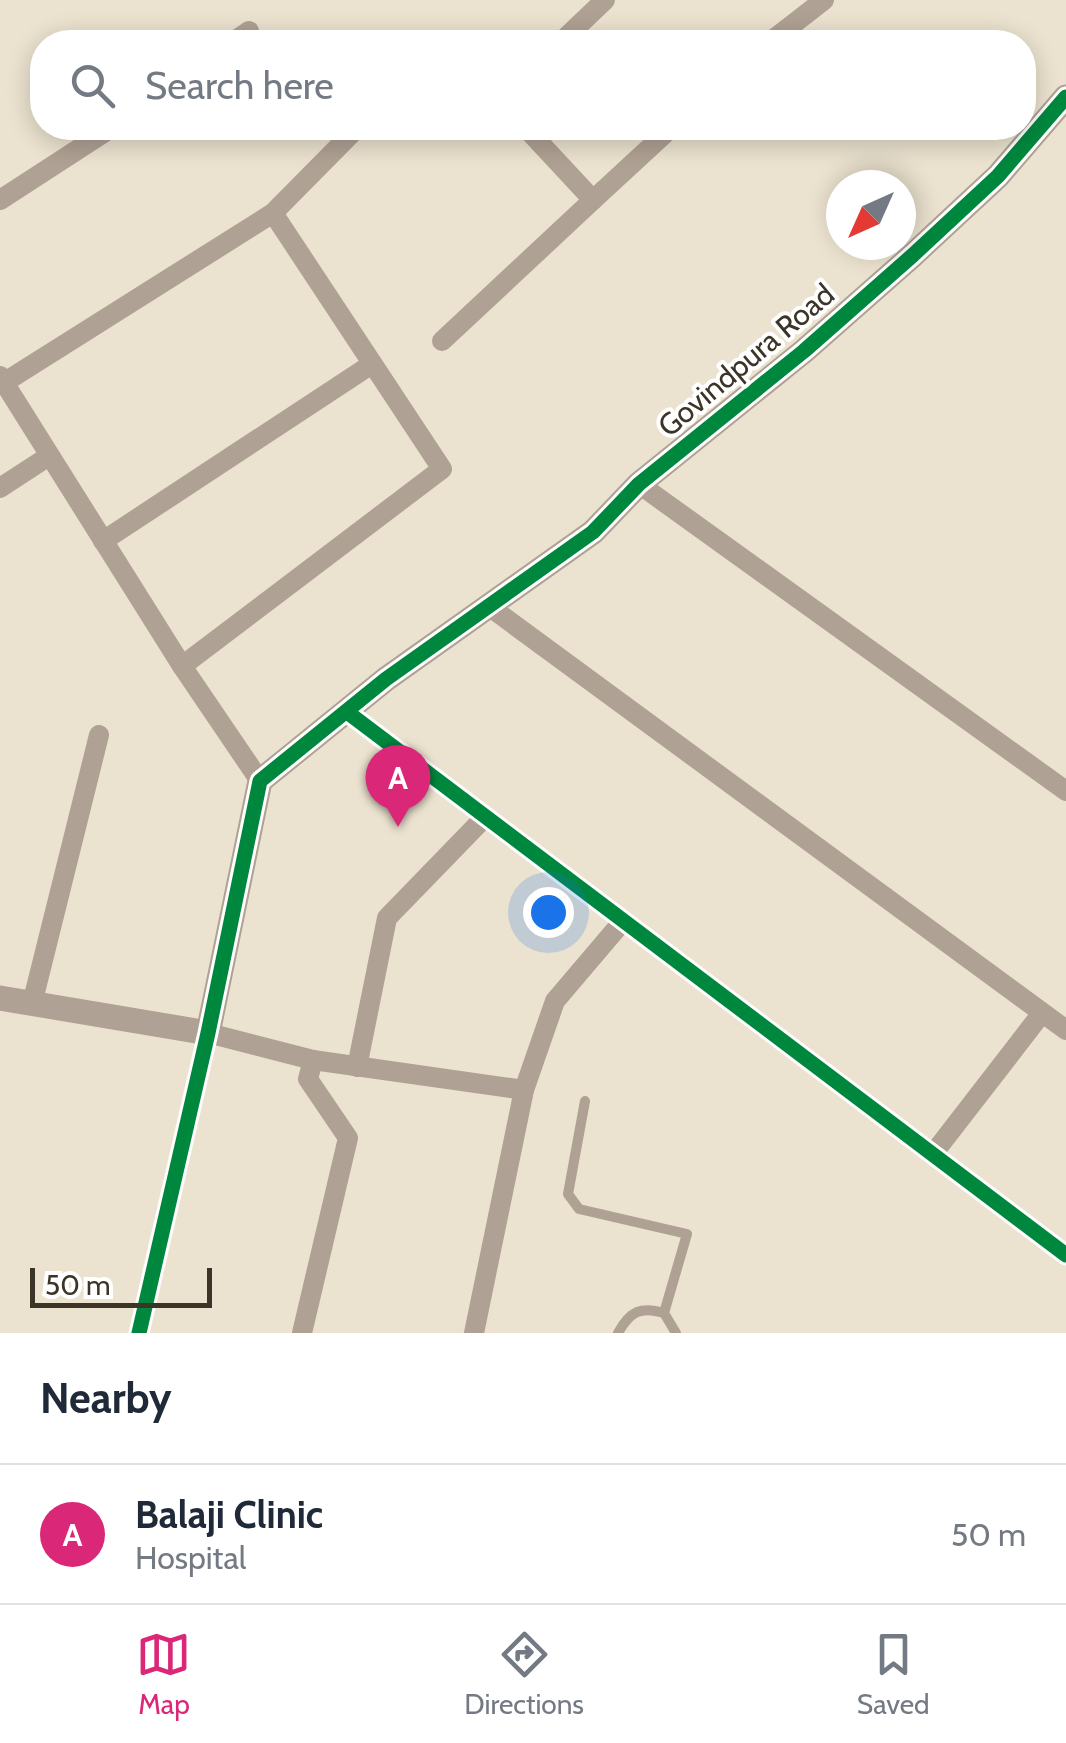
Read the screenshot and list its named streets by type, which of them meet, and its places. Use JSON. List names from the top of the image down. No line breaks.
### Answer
{"streets":{"street":["Govindpura Road"]},"scale_bar":"50 m","north":"bottom left","page":{"search":"Search here","pins":"A","scale":"50 m","heading":"Nearby","list":[{"mark":"A","name":"Balaji Clinic","note":"Hospital","value":"50 m"}],"nav":["Map","Directions","Saved"]}}
